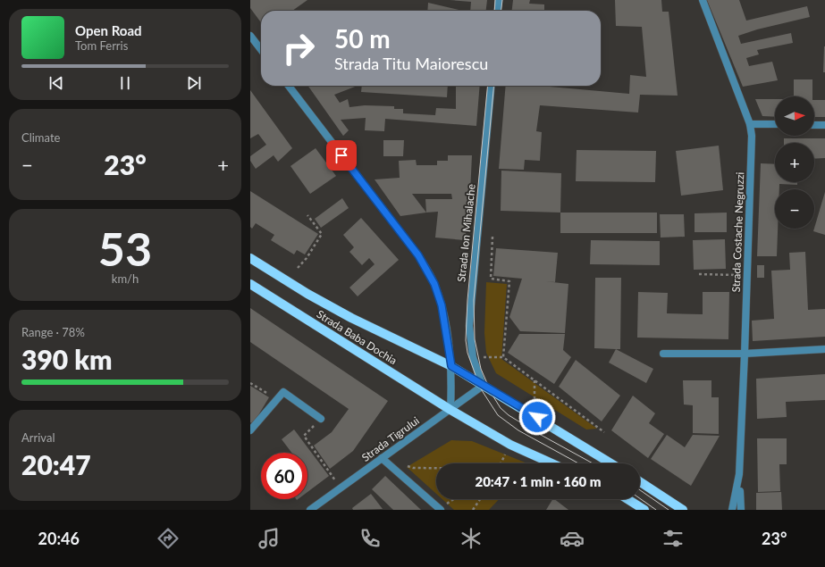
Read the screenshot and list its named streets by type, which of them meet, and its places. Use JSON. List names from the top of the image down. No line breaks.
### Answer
{"streets":{"main road":["Strada Baba Dochia"],"street":["Strada Costache Negruzzi","Strada Ion Mihalache","Strada Tigrului"]},"crossings":[["Strada Ion Mihalache","Strada Baba Dochia"],["Strada Ion Mihalache","Strada Tigrului"],["Strada Baba Dochia","Strada Tigrului"]],"north":"right","page":{"turn":["50 m","Strada Titu Maiorescu"],"song":["Open Road","Tom Ferris"],"map_buttons":["+","−"],"tile":["Climate",["53","km/h"],["Range · 78%","390 km"],["Arrival","20:47"]],"heat":["−","23°","+"],"limit":"60","trip":"20:47 · 1 min · 160 m","tabs":["20:46","23°"]}}
